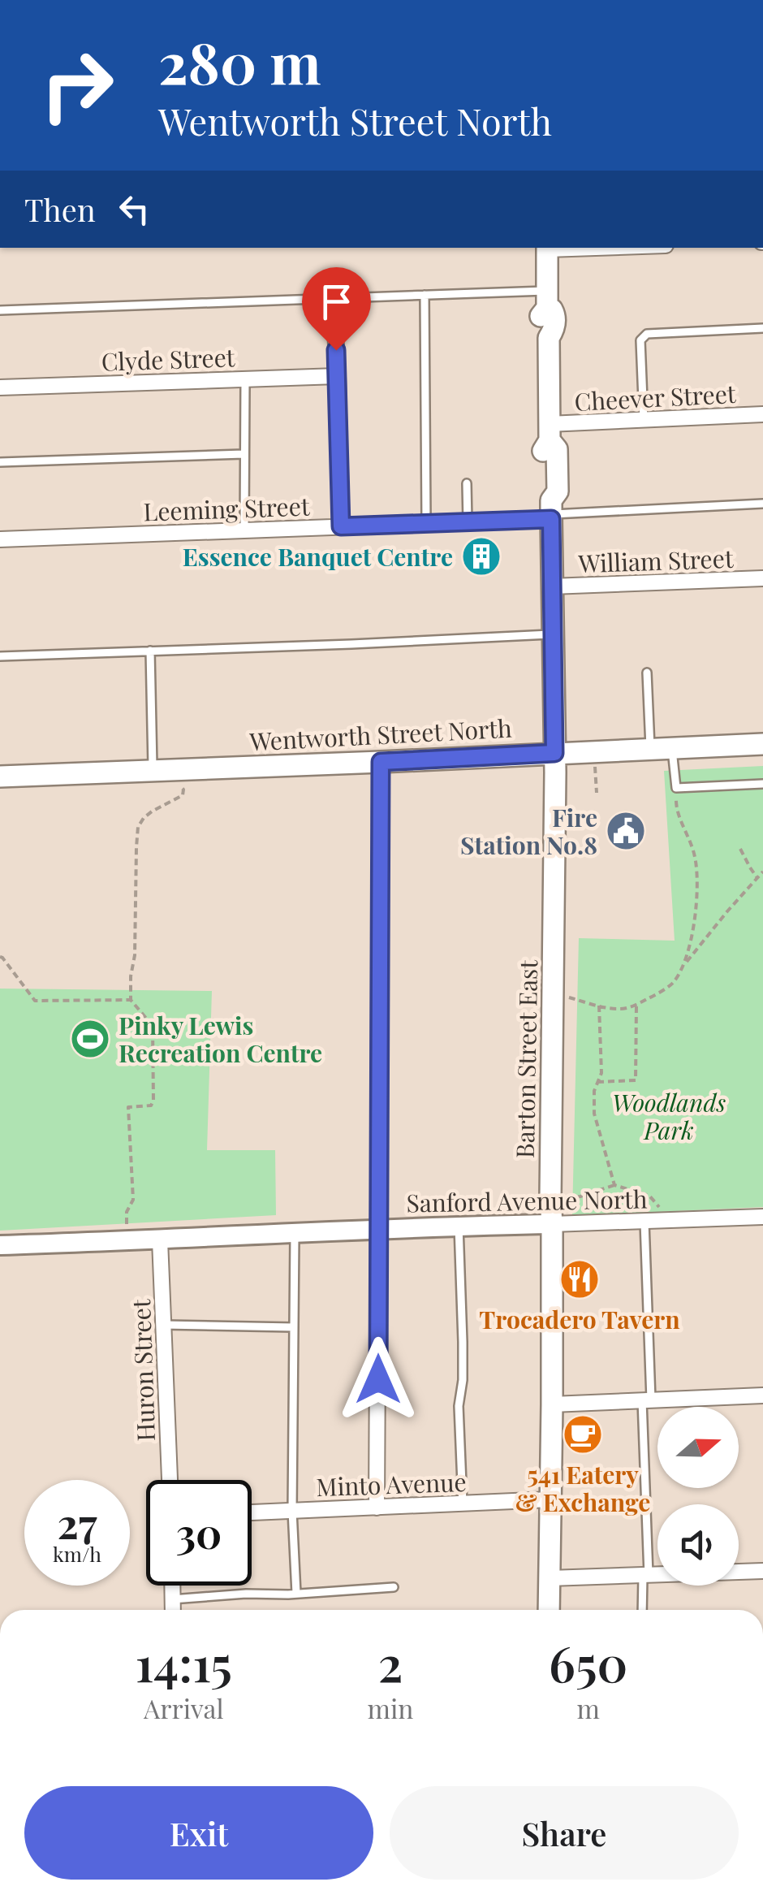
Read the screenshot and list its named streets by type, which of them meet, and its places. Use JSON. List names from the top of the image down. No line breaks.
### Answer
{"streets":{"main road":["Wentworth Street North","Barton Street East"],"street":["Clyde Street","Cheever Street","Leeming Street","William Street","Sanford Avenue North","Huron Street","Minto Avenue"]},"crossings":[["Cheever Street","Barton Street East"],["Leeming Street","Barton Street East"],["William Street","Barton Street East"],["Wentworth Street North","Barton Street East"],["Barton Street East","Sanford Avenue North"],["Barton Street East","Minto Avenue"],["Sanford Avenue North","Huron Street"]],"parks":["Woodlands Park"],"places":{"building":["Essence Banquet Centre"],"public building":["Fire Station No.8"],"sports":["Pinky Lewis Recreation Centre"],"restaurant":["Trocadero Tavern"],"cafe":["541 Eatery & Exchange"]},"north":"right","page":{"turn":["280 m","Wentworth Street North"],"then":"Then","speed":"27 km/h","limit":"30","eta":["14:15","Arrival","2","min","650","m"],"buttons":["Exit","Share"]}}
